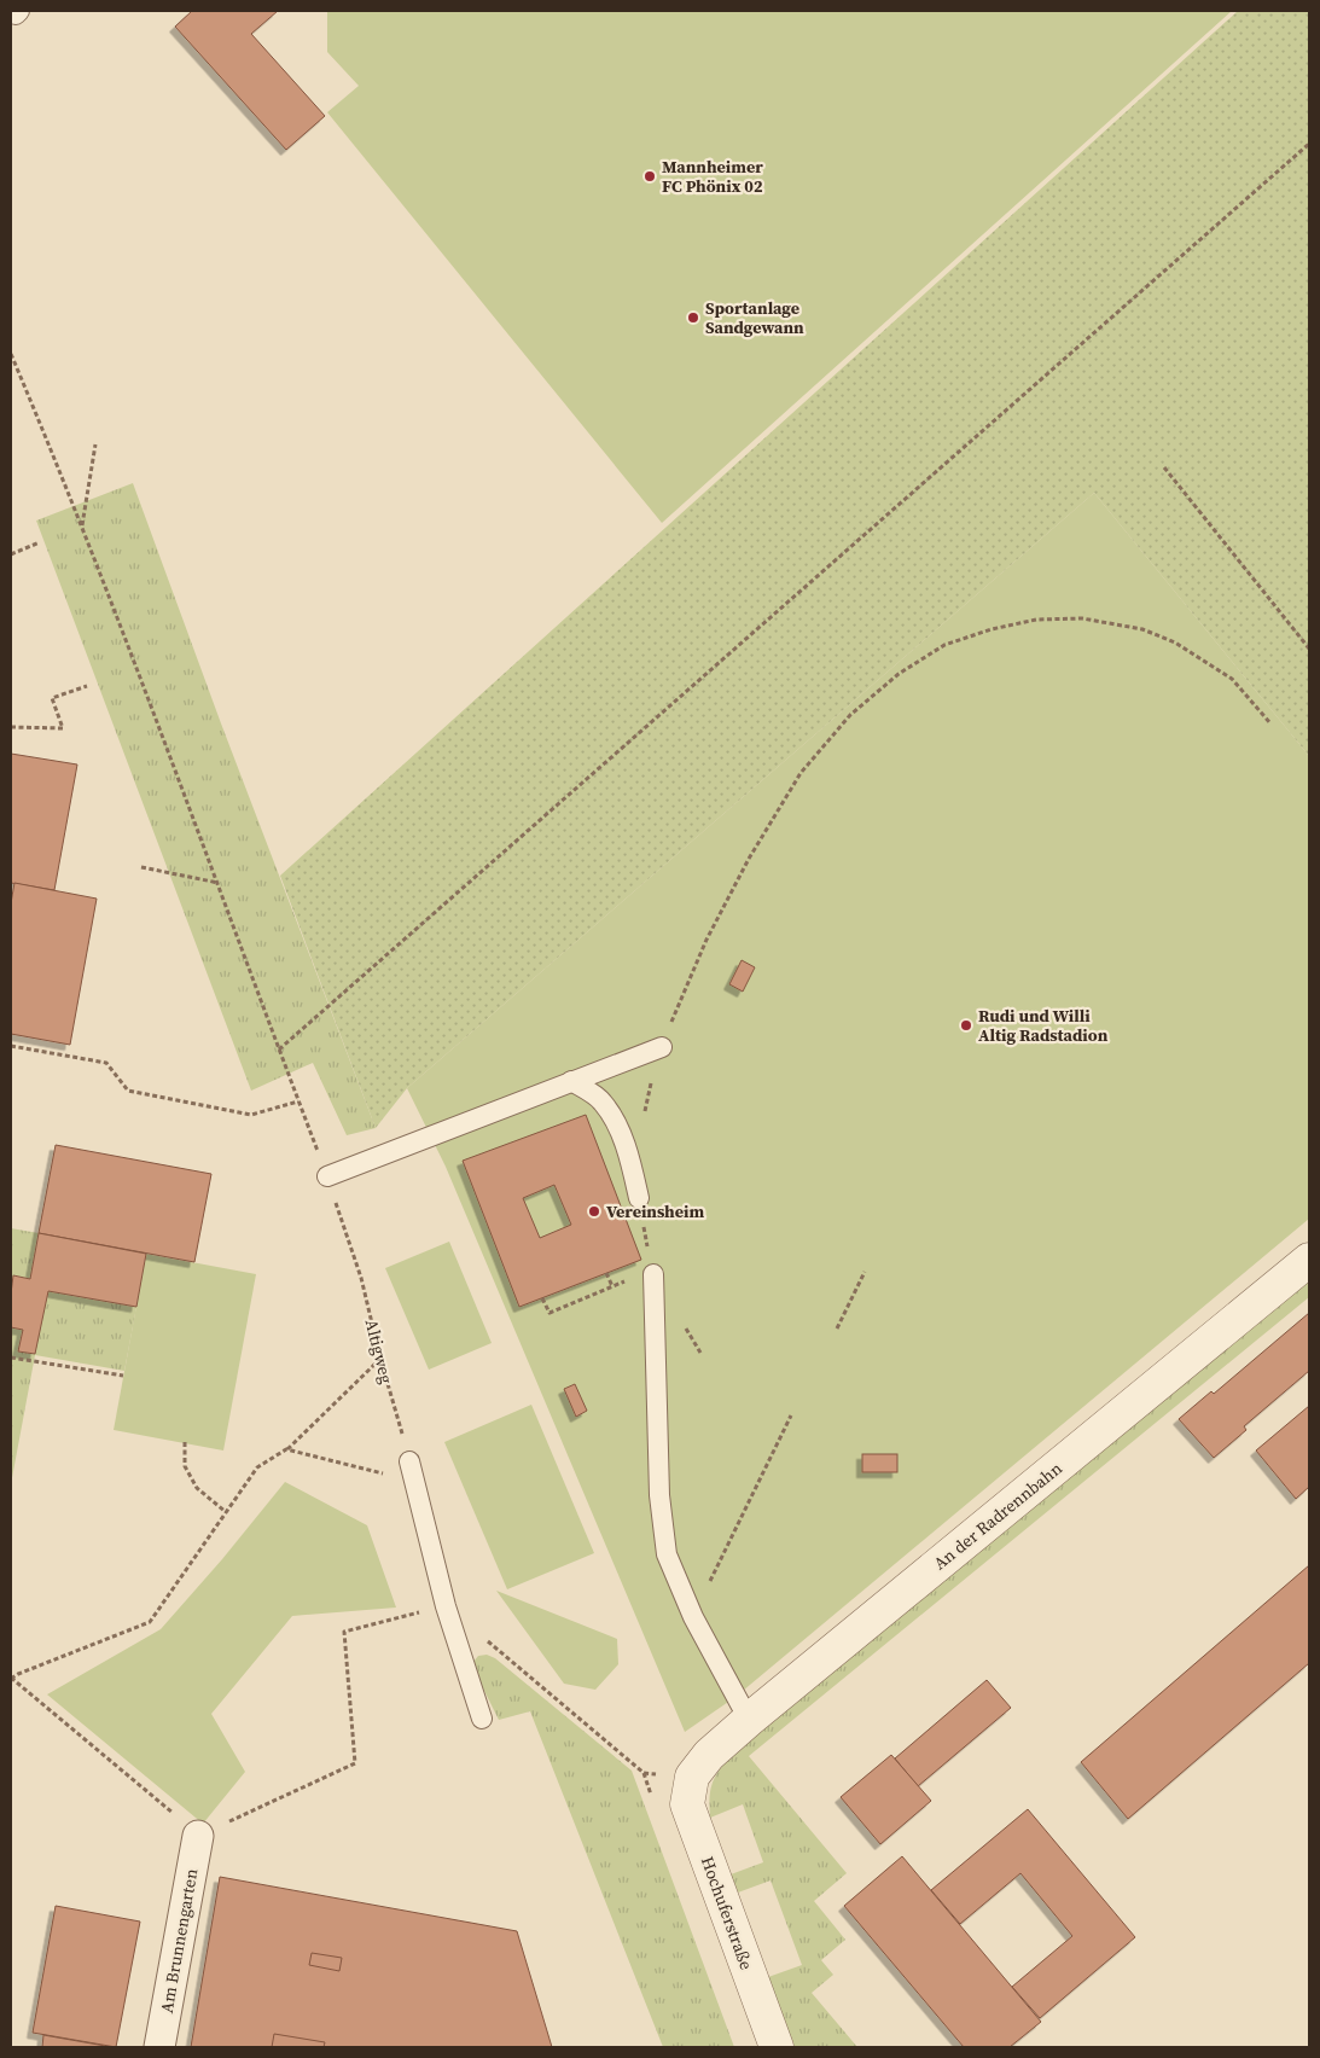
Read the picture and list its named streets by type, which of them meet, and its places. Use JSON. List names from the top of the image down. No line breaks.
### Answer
{"streets":{"street":["An der Radrennbahn","Hochuferstraße","Am Brunnengarten"],"path":["Altigweg"]},"crossings":[["An der Radrennbahn","Hochuferstraße"]],"places":["Mannheimer FC Phönix 02","Sportanlage Sandgewann","Rudi und Willi Altig Radstadion","Vereinsheim"]}
